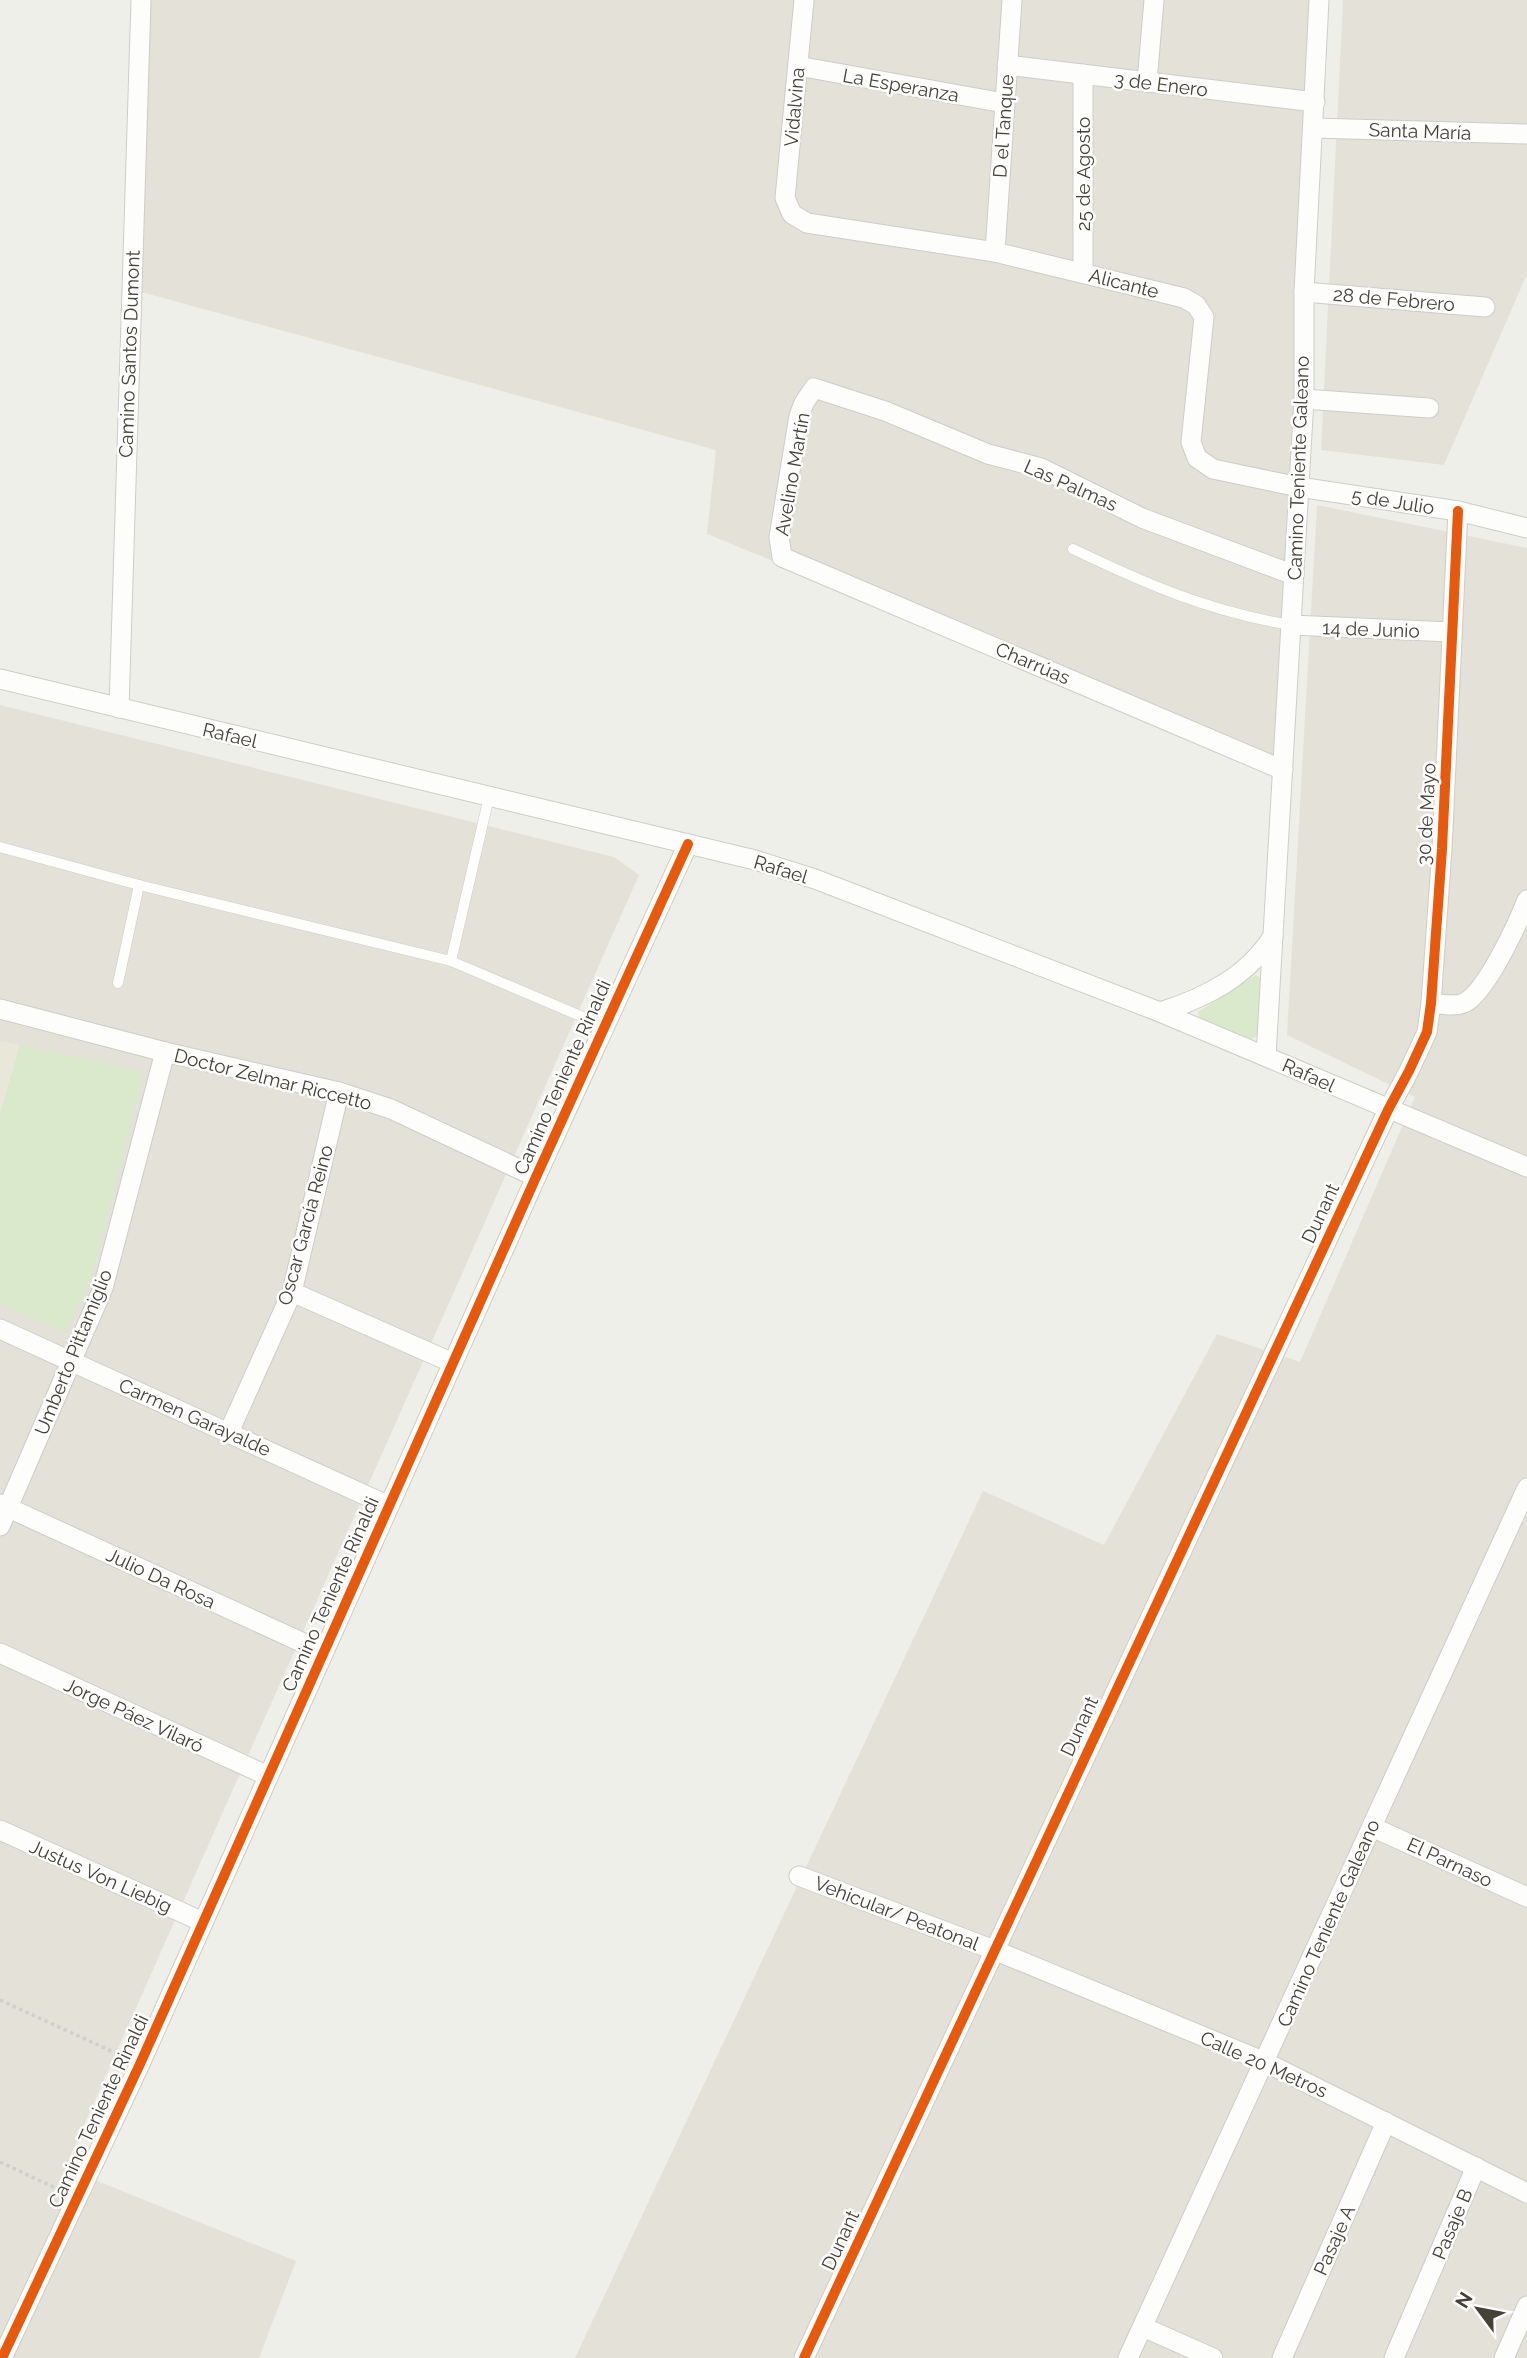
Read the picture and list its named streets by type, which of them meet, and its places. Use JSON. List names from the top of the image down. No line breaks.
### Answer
{"streets":{"street":["3 de Enero","La Esperanza","Vidalvina","D el Tanque","Santa María","25 de Agosto","Alicante","28 de Febrero","Camino Santos Dumont","Camino Teniente Galeano","Avelino Martín","Las Palmas","5 de Julio","14 de Junio","Charrúas","Rafael","30 de Mayo","Camino Teniente Rinaldi","Doctor Zelmar Riccetto","Dunant","Oscar García Reino","Umberto Pittamiglio","Carmen Garayalde","Julio Da Rosa","Jorge Páez Vilaró","El Parnaso","Justus Von Liebig","Vehicular/ Peatonal","Calle 20 Metros","Pasaje B","Pasaje A"]},"crossings":[["3 de Enero","D el Tanque"],["3 de Enero","25 de Agosto"],["3 de Enero","Camino Teniente Galeano"],["La Esperanza","Vidalvina"],["La Esperanza","D el Tanque"],["Vidalvina","Alicante"],["D el Tanque","Alicante"],["Santa María","Camino Teniente Galeano"],["25 de Agosto","Alicante"],["Alicante","Camino Teniente Galeano"],["Alicante","5 de Julio"],["28 de Febrero","Camino Teniente Galeano"],["Camino Santos Dumont","Rafael"],["Camino Teniente Galeano","Las Palmas"],["Camino Teniente Galeano","5 de Julio"],["Camino Teniente Galeano","14 de Junio"],["Camino Teniente Galeano","Charrúas"],["Camino Teniente Galeano","Rafael"],["Camino Teniente Galeano","El Parnaso"],["Camino Teniente Galeano","Calle 20 Metros"],["Avelino Martín","Las Palmas"],["Avelino Martín","Charrúas"],["5 de Julio","30 de Mayo"],["14 de Junio","30 de Mayo"],["Rafael","30 de Mayo"],["Rafael","Camino Teniente Rinaldi"],["Rafael","Dunant"],["30 de Mayo","Dunant"],["Camino Teniente Rinaldi","Doctor Zelmar Riccetto"],["Camino Teniente Rinaldi","Carmen Garayalde"],["Camino Teniente Rinaldi","Julio Da Rosa"],["Camino Teniente Rinaldi","Jorge Páez Vilaró"],["Camino Teniente Rinaldi","Justus Von Liebig"],["Doctor Zelmar Riccetto","Oscar García Reino"],["Doctor Zelmar Riccetto","Umberto Pittamiglio"],["Dunant","Vehicular/ Peatonal"],["Dunant","Calle 20 Metros"],["Oscar García Reino","Carmen Garayalde"],["Umberto Pittamiglio","Carmen Garayalde"],["Umberto Pittamiglio","Julio Da Rosa"],["Vehicular/ Peatonal","Calle 20 Metros"],["Calle 20 Metros","Pasaje B"],["Calle 20 Metros","Pasaje A"]],"north":"top left"}
